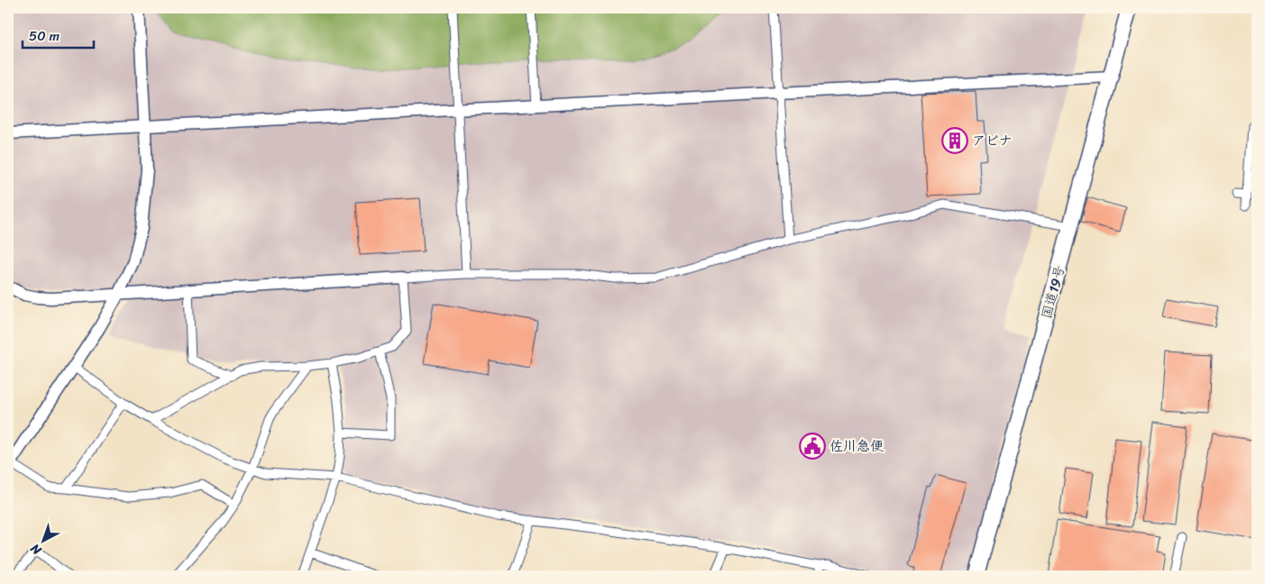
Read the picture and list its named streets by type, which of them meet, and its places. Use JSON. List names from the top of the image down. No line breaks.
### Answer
{"streets":{"highway":["国道19号"]},"places":{"building":["アピナ"],"public building":["佐川急便"]},"scale_bar":"50 m","north":"bottom left"}
